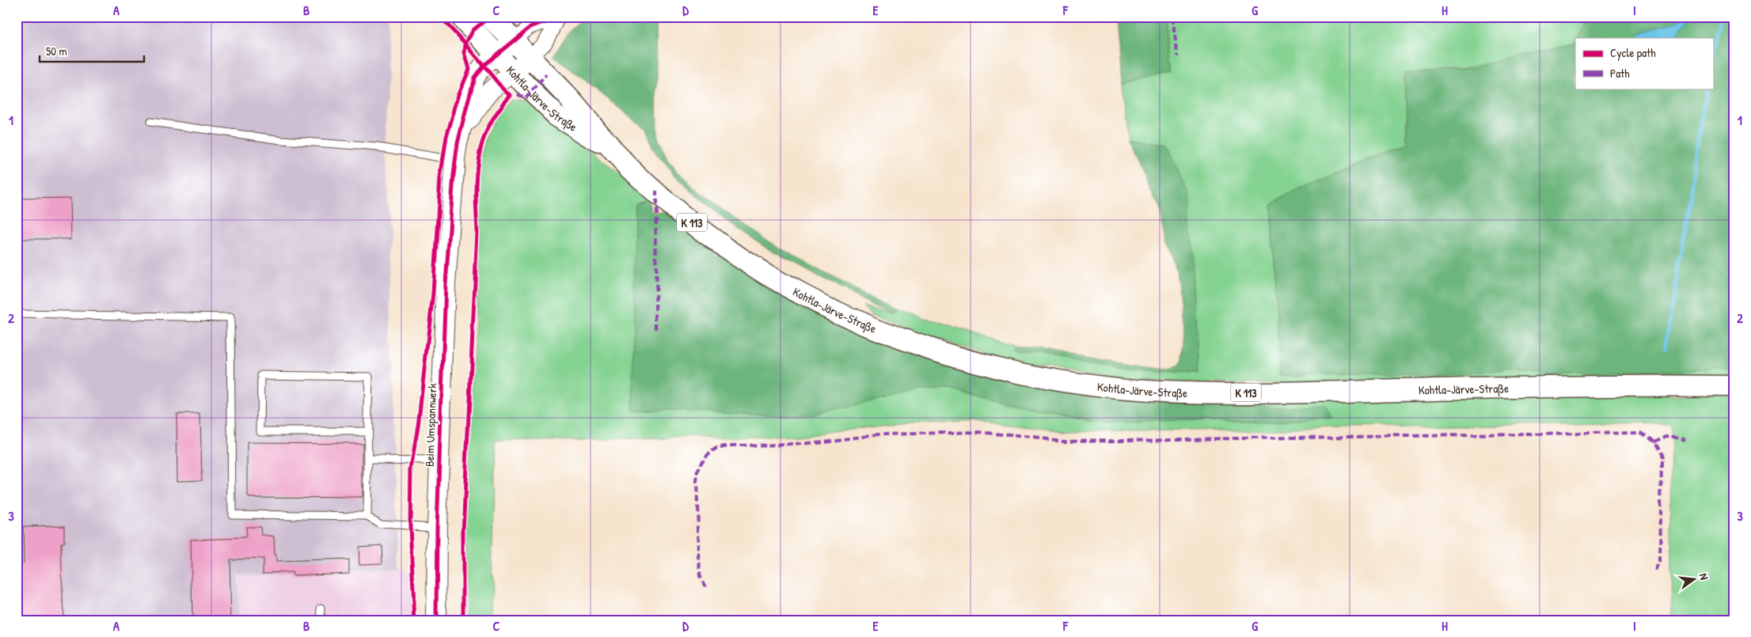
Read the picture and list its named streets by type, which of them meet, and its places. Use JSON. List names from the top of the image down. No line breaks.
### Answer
{"streets":{"main road":["Kohtla-Järve-Straße","K 113"],"street":["Beim Umspannwerk"]},"crossings":[["Kohtla-Järve-Straße","Beim Umspannwerk"]],"legend":["Cycle path","Path"],"scale_bar":"50 m","north":"right","grid":{"columns":["A","B","C","D","E","F","G","H","I"],"rows":["1","2","3"]}}
